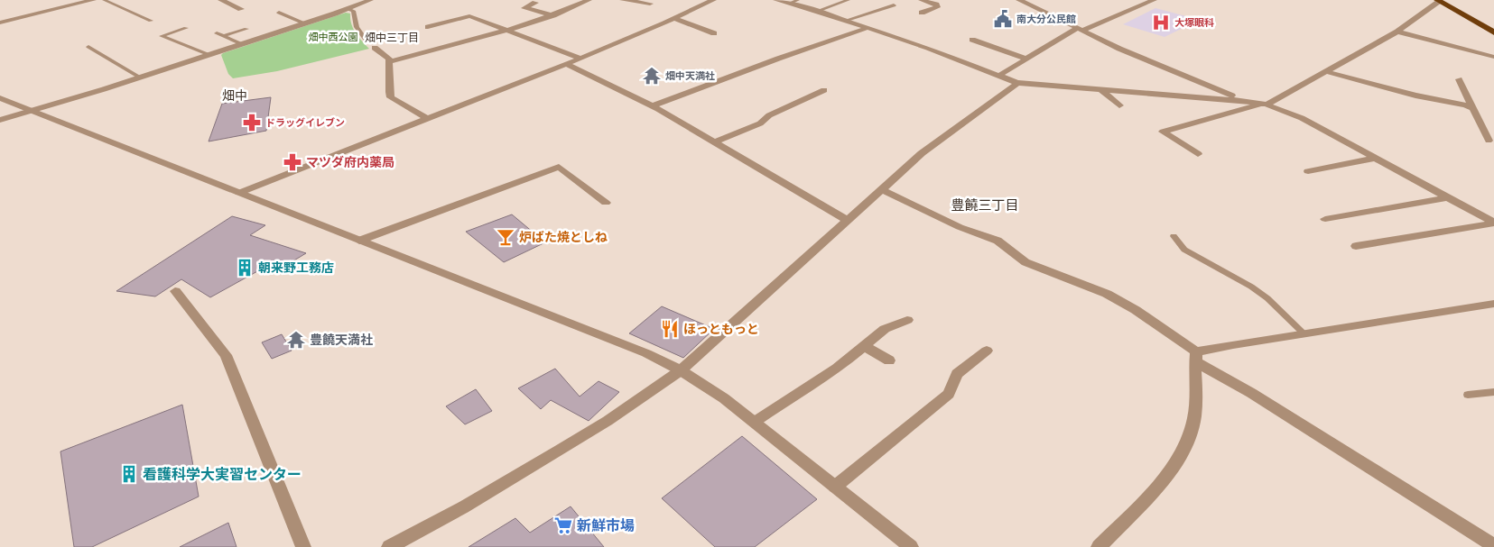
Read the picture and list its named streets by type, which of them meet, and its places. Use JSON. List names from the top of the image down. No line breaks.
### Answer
{"districts":["畑中三丁目","畑中","豊饒三丁目"],"parks":["畑中西公園"],"places":{"public building":["南大分公民館"],"hospital":["大塚眼科"],"temple":["畑中天満社","豊饒天満社"],"pharmacy":["ドラッグイレブン","マツダ府内薬局"],"bar":["炉ばた焼としね"],"building":["朝来野工務店","看護科学大実習センター"],"restaurant":["ほっともっと"],"supermarket":["新鮮市場"]}}
